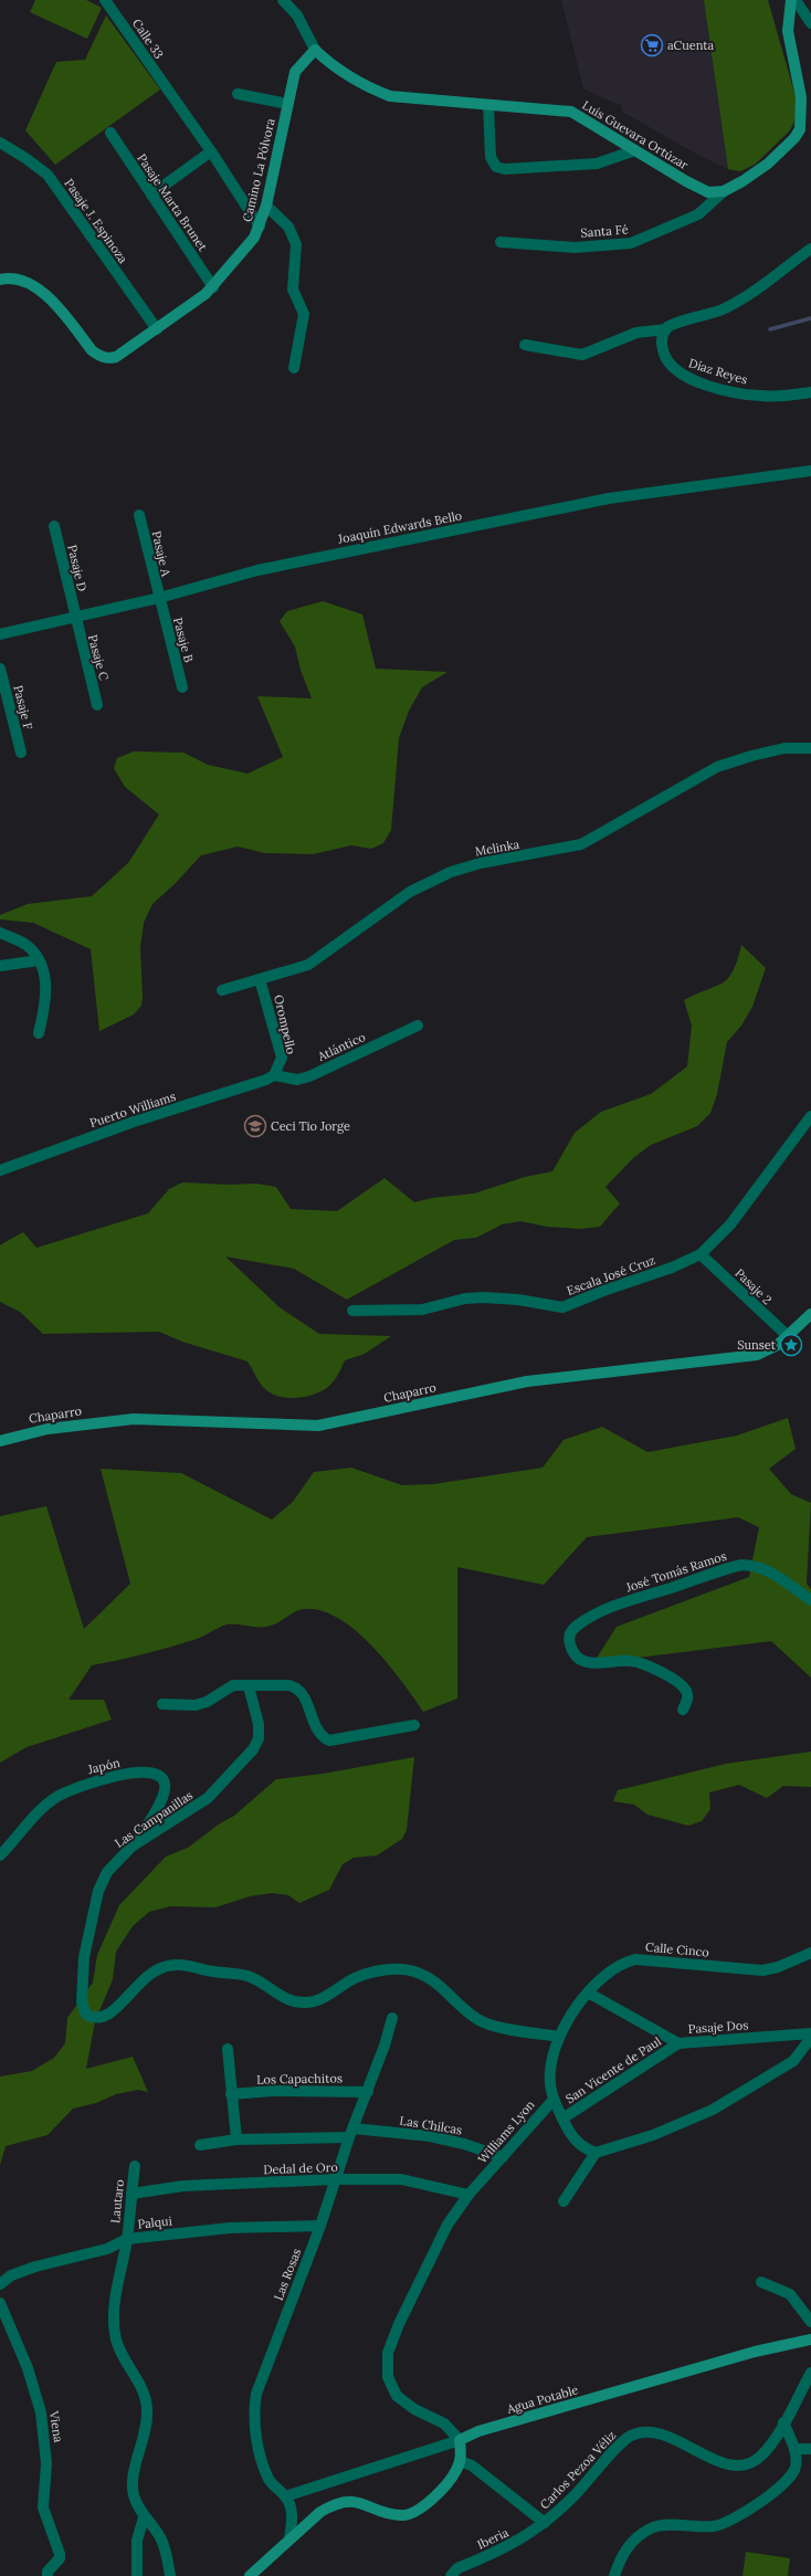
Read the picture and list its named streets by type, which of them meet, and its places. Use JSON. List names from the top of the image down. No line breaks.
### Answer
{"streets":{"street":["Calle 33","Luis Guevara Ortúzar","Camino La Pólvora","Pasaje Marta Brunet","Pasaje J. Espinoza","Santa Fé","Díaz Reyes","Joaquín Edwards Bello","Pasaje A","Pasaje D","Pasaje B","Pasaje C","Pasaje F","Melinka","Orompello","Atlántico","Puerto Williams","Escala José Cruz","Pasaje 2","Chaparro","José Tomás Ramos","Japón","Las Campanillas","Calle Cinco","Pasaje Dos","San Vicente de Paul","Los Capachitos","Las Chilcas","Williams Lyon","Dedal de Oro","Lautaro","Palqui","Las Rosas","Agua Potable","Viena","Carlos Pezoa Véliz","Iberia"]},"crossings":[["Calle 33","Camino La Pólvora"],["Luis Guevara Ortúzar","Camino La Pólvora"],["Luis Guevara Ortúzar","Santa Fé"],["Camino La Pólvora","Pasaje Marta Brunet"],["Camino La Pólvora","Pasaje J. Espinoza"],["Joaquín Edwards Bello","Pasaje A"],["Joaquín Edwards Bello","Pasaje D"],["Joaquín Edwards Bello","Pasaje B"],["Joaquín Edwards Bello","Pasaje C"],["Pasaje A","Pasaje B"],["Pasaje D","Pasaje C"],["Melinka","Orompello"],["Orompello","Atlántico"],["Orompello","Puerto Williams"],["Atlántico","Puerto Williams"],["Escala José Cruz","Pasaje 2"],["Pasaje 2","Chaparro"],["Japón","Las Campanillas"],["Las Campanillas","Calle Cinco"],["Calle Cinco","Pasaje Dos"],["Calle Cinco","Williams Lyon"],["Pasaje Dos","San Vicente de Paul"],["San Vicente de Paul","Williams Lyon"],["Los Capachitos","Las Rosas"],["Las Chilcas","Williams Lyon"],["Las Chilcas","Las Rosas"],["Williams Lyon","Dedal de Oro"],["Williams Lyon","Agua Potable"],["Dedal de Oro","Lautaro"],["Dedal de Oro","Las Rosas"],["Lautaro","Palqui"],["Palqui","Las Rosas"],["Las Rosas","Agua Potable"],["Carlos Pezoa Véliz","Iberia"]],"places":{"supermarket":["aCuenta"],"school or university":["Ceci Tio Jorge"],"place":["Sunset"]}}
